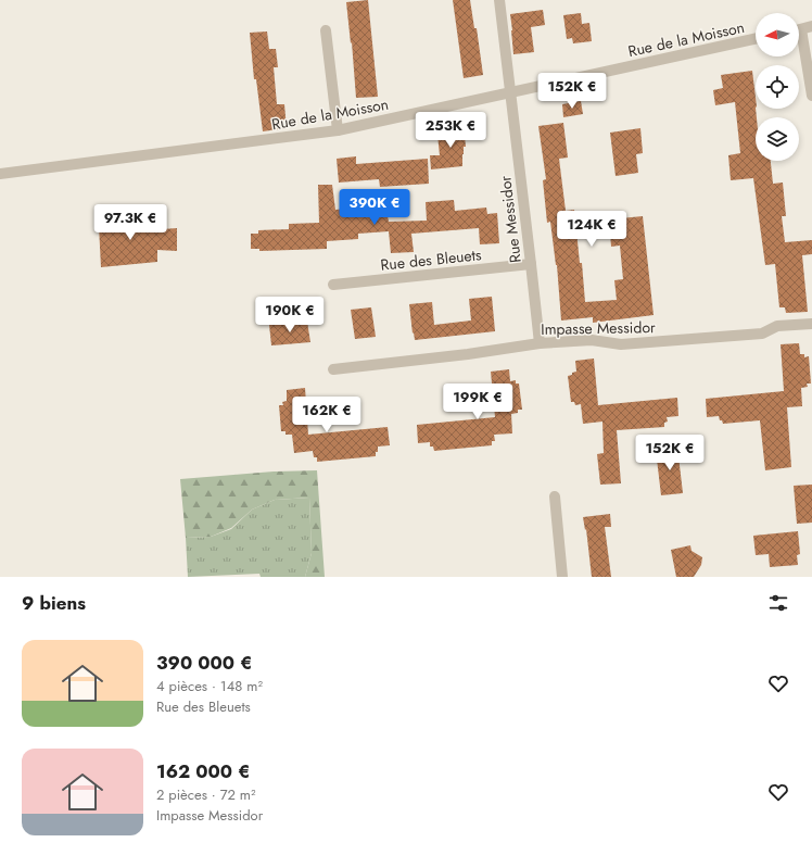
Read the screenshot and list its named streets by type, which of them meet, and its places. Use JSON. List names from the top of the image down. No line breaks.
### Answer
{"streets":{"street":["Rue de la Moisson","Rue Messidor","Rue des Bleuets","Impasse Messidor"]},"crossings":[["Rue de la Moisson","Rue Messidor"],["Rue Messidor","Rue des Bleuets"],["Rue Messidor","Impasse Messidor"]],"north":"left","page":{"price":["152K €","253K €","390K €","97.3K €","124K €","190K €","199K €","162K €","152K €"],"heading":"9 biens","list":[{"name":"390 000 €","note":"4 pièces · 148 m² · Rue des Bleuets"},{"name":"162 000 €","note":"2 pièces · 72 m² · Impasse Messidor"}]}}
